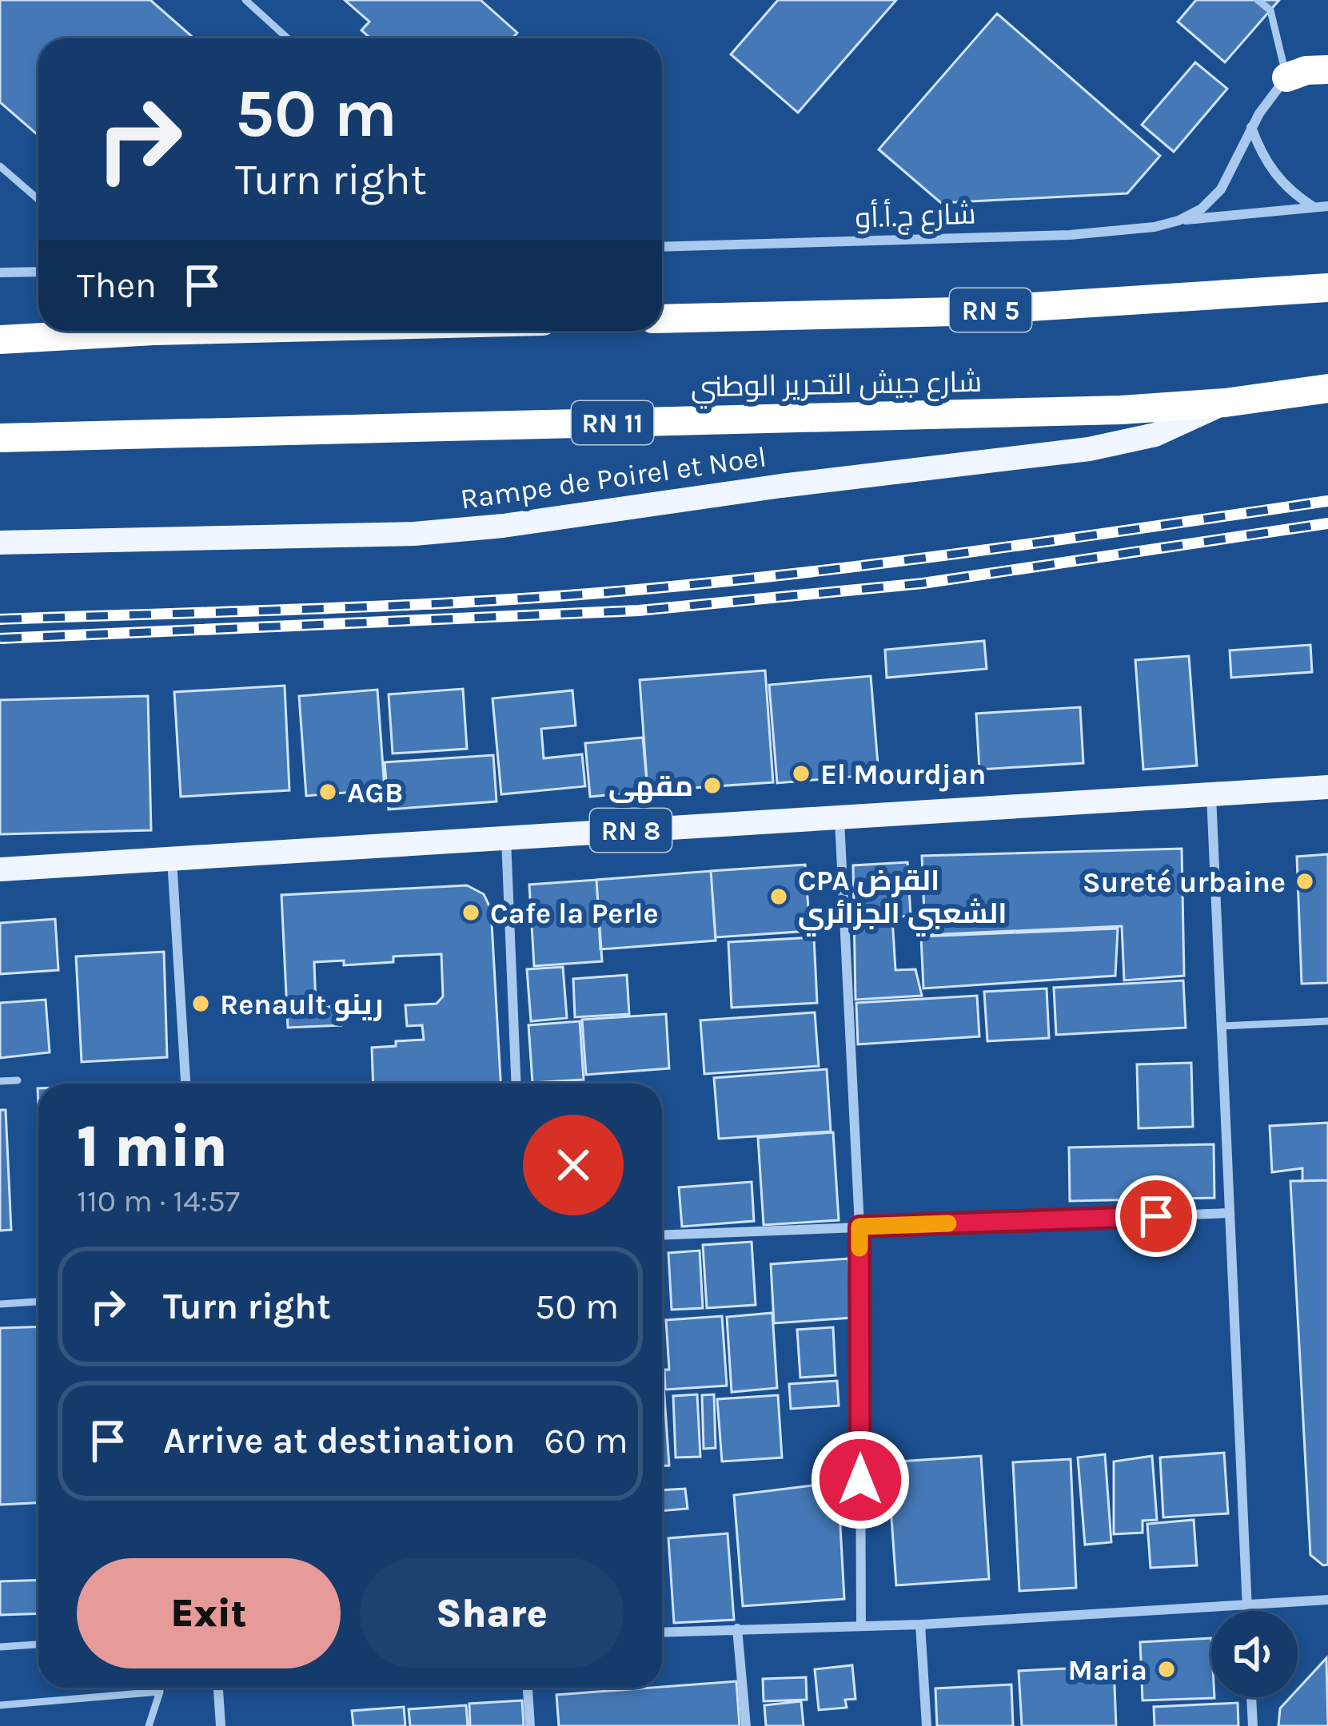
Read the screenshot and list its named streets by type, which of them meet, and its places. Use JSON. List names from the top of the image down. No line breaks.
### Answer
{"streets":{"highway":["RN 5","شارع جيش التحرير الوطني","RN 11"],"main road":["Rampe de Poirel et Noel","RN 8"],"street":["شارع ج.أ.أو"]},"crossings":[["شارع جيش التحرير الوطني","Rampe de Poirel et Noel"]],"places":["El Mourdjan","مقهى","AGB","Sureté urbaine","CPA القرض الشعبي الجزائري","Cafe la Perle","Renault رينو","Maria"],"page":{"turn":["50 m","Turn right"],"then":"Then","heading":["1 min","110 m · 14:57"],"list":[{"name":"Turn right","value":"50 m"},{"name":"Arrive at destination","value":"60 m"}],"buttons":["Exit","Share"]}}
